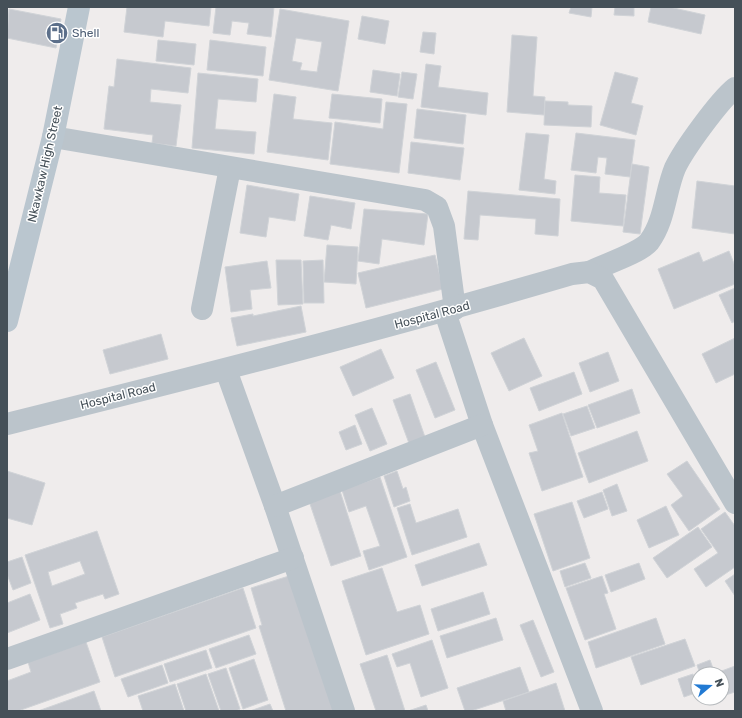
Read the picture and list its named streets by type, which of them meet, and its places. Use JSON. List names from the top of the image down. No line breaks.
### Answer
{"streets":{"main road":["Nkawkaw High Street"],"street":["Hospital Road"]},"places":{"fuel station":["Shell"]},"north":"right"}
